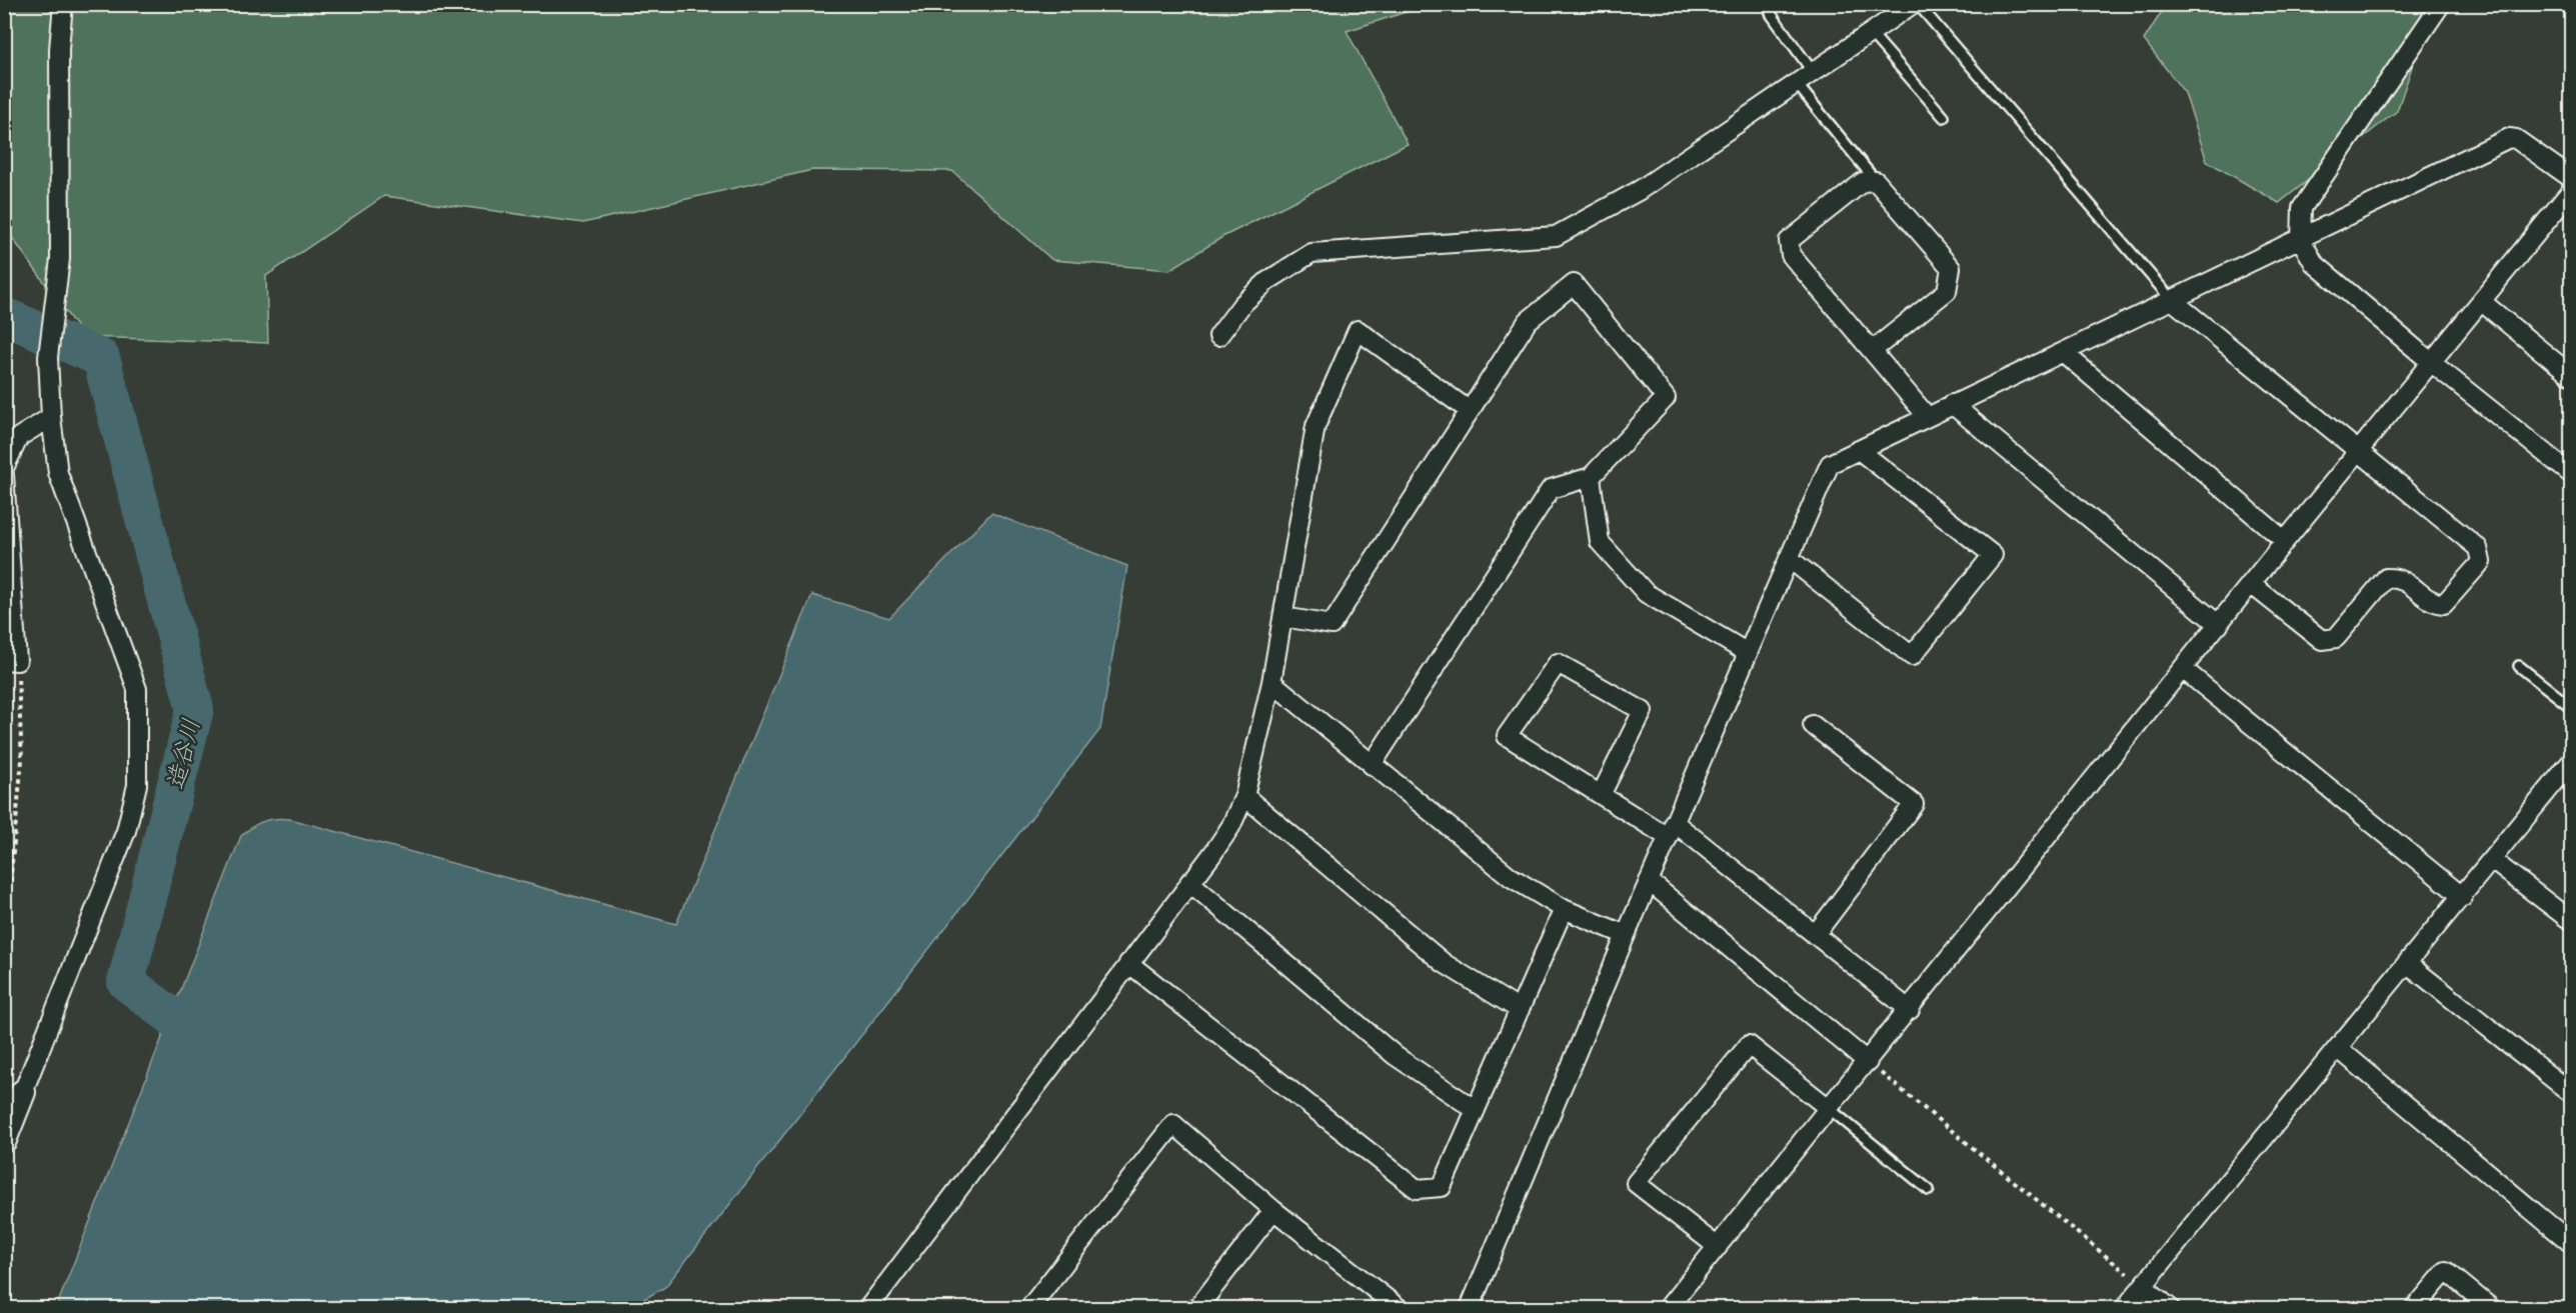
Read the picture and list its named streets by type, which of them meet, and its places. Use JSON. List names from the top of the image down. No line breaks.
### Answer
{"water":["造谷川"]}
